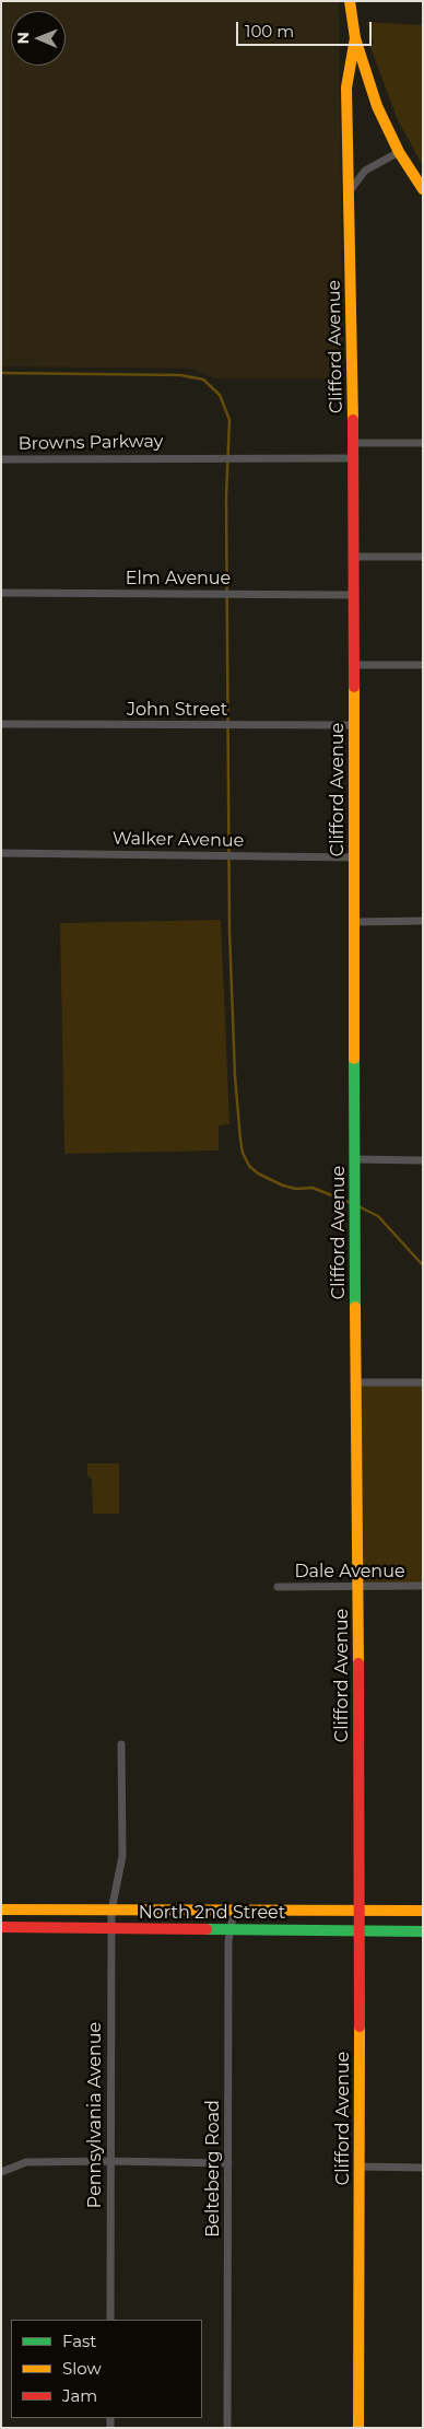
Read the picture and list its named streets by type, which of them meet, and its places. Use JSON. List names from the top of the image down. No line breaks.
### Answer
{"streets":{"street":["Clifford Avenue","Browns Parkway","Elm Avenue","John Street","Walker Avenue","Dale Avenue","North 2nd Street","Pennsylvania Avenue","Belteberg Road"]},"crossings":[["Clifford Avenue","Browns Parkway"],["Clifford Avenue","Elm Avenue"],["Clifford Avenue","John Street"],["Clifford Avenue","Walker Avenue"],["Clifford Avenue","Dale Avenue"],["Clifford Avenue","North 2nd Street"],["North 2nd Street","Pennsylvania Avenue"],["North 2nd Street","Belteberg Road"]],"legend":["Fast","Slow","Jam"],"scale_bar":"100 m","north":"left"}
